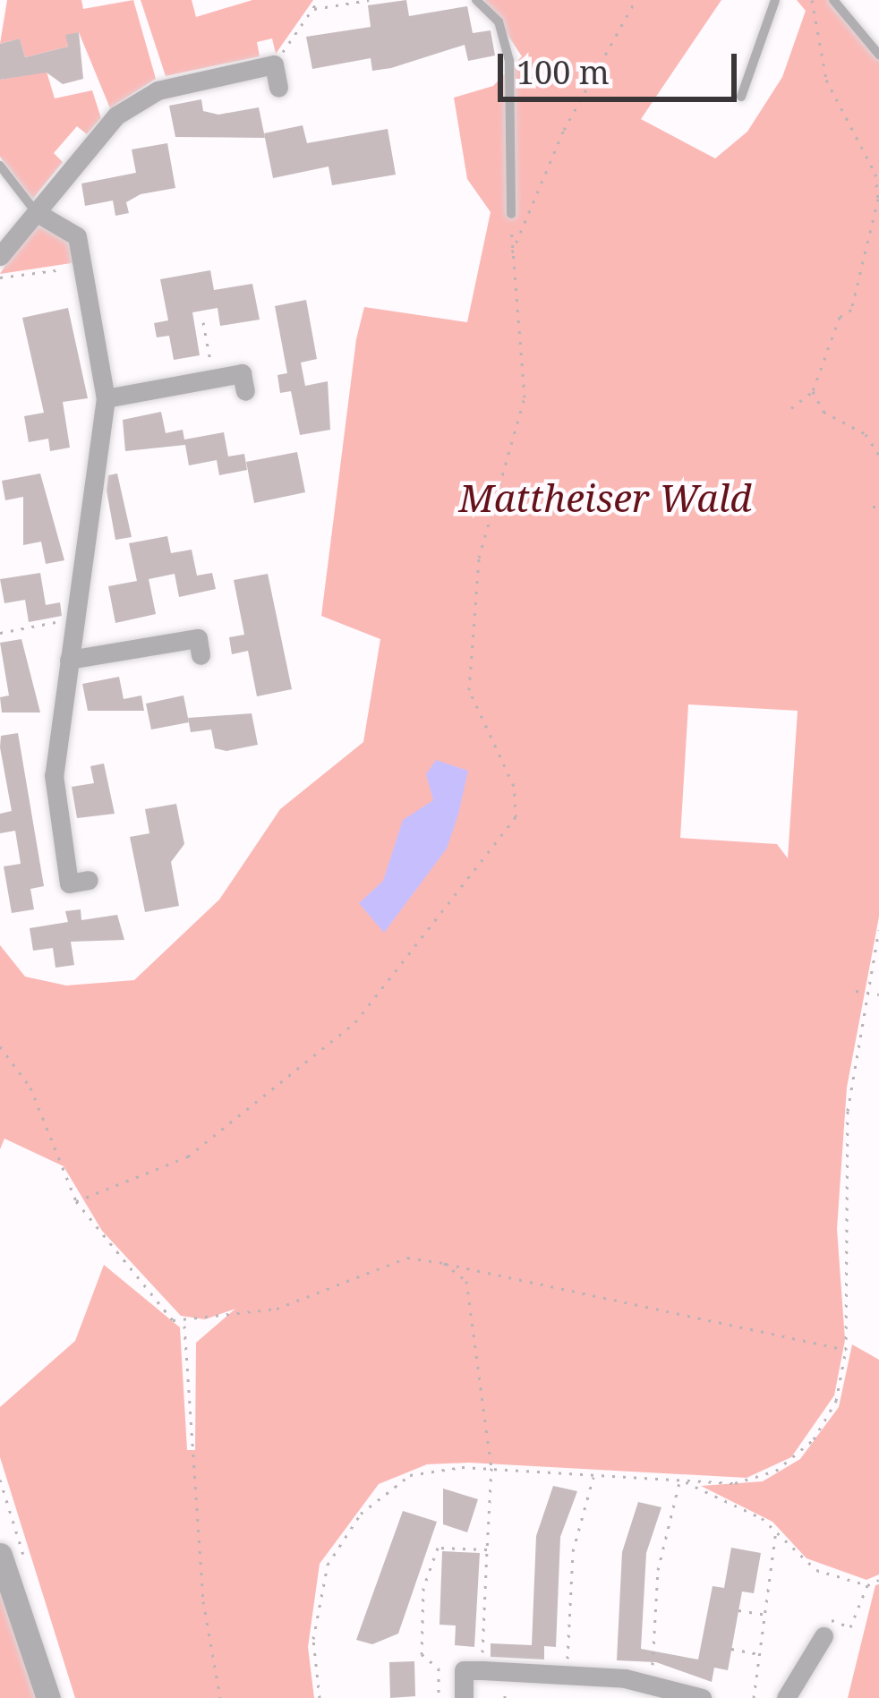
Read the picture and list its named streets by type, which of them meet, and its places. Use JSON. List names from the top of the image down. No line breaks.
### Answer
{"parks":["Mattheiser Wald"],"scale_bar":"100 m"}
